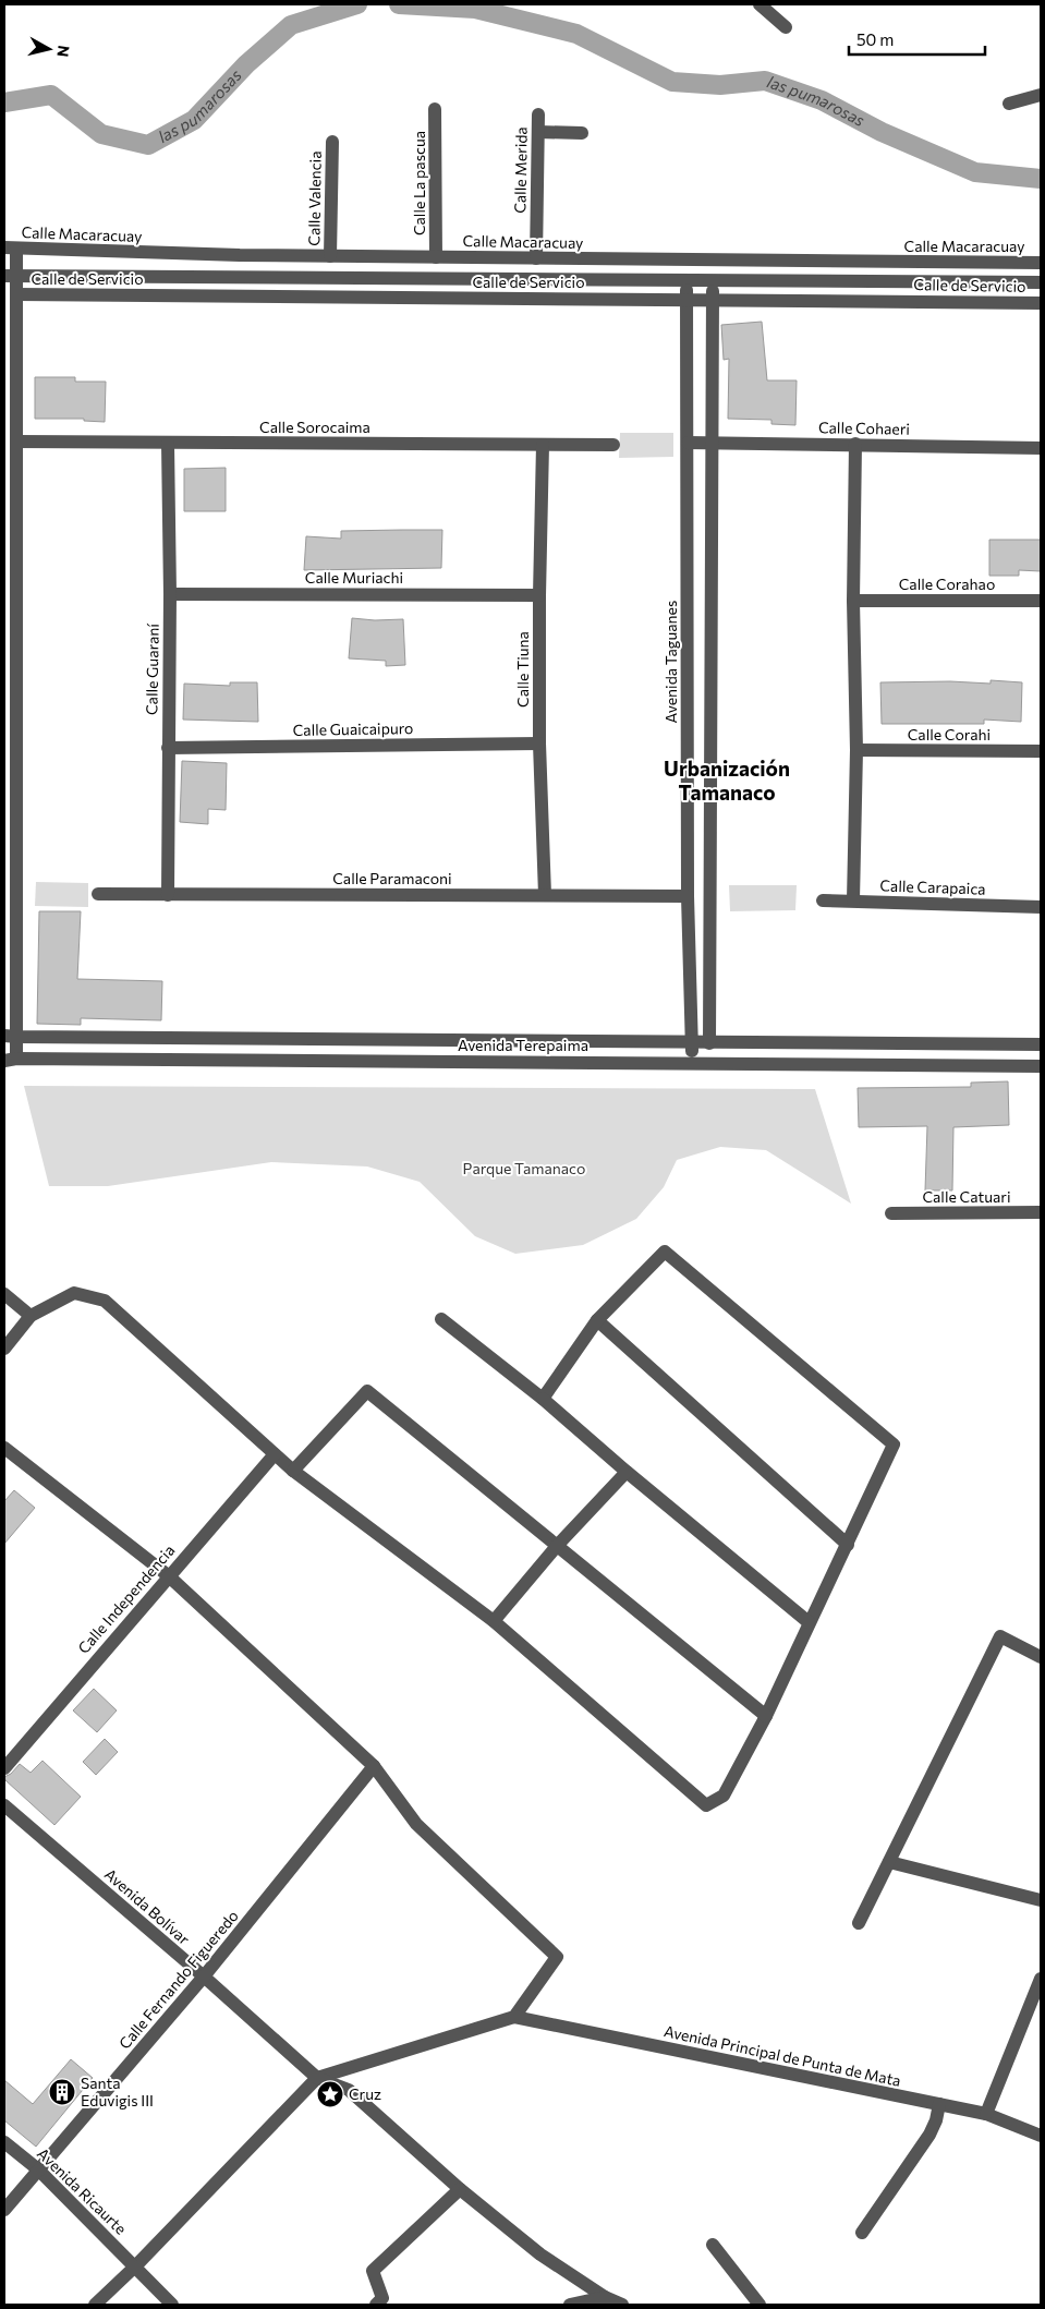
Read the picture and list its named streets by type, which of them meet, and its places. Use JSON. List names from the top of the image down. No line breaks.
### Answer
{"streets":{"street":["Calle Merida","Calle La pascua","Calle Valencia","Calle Macaracuay","Calle de Servicio","Calle Sorocaima","Calle Cohaeri","Calle Muriachi","Calle Corahao","Avenida Taguanes","Calle Guaraní","Calle Tiuna","Calle Guaicaipuro","Calle Corahi","Calle Paramaconi","Calle Carapaica","Avenida Terepaima","Calle Catuari","Calle Independencia","Avenida Bolívar","Calle Fernando Figueredo","Avenida Principal de Punta de Mata","Avenida Ricaurte"]},"crossings":[["Calle Merida","Calle Macaracuay"],["Calle La pascua","Calle Macaracuay"],["Calle Valencia","Calle Macaracuay"],["Calle Macaracuay","Avenida Taguanes"],["Calle de Servicio","Avenida Taguanes"],["Calle Sorocaima","Calle Guaraní"],["Calle Sorocaima","Calle Tiuna"],["Calle Cohaeri","Avenida Taguanes"],["Calle Muriachi","Calle Guaraní"],["Calle Muriachi","Calle Tiuna"],["Avenida Taguanes","Calle Paramaconi"],["Avenida Taguanes","Avenida Terepaima"],["Calle Guaraní","Calle Guaicaipuro"],["Calle Guaraní","Calle Paramaconi"],["Calle Tiuna","Calle Guaicaipuro"],["Calle Tiuna","Calle Paramaconi"],["Avenida Bolívar","Calle Fernando Figueredo"],["Calle Fernando Figueredo","Avenida Ricaurte"]],"districts":["Urbanización Tamanaco"],"water":["las pumarosas"],"parks":["Parque Tamanaco"],"places":{"building":["Santa Eduvigis III"],"place":["Cruz"]},"scale_bar":"50 m","north":"right"}
